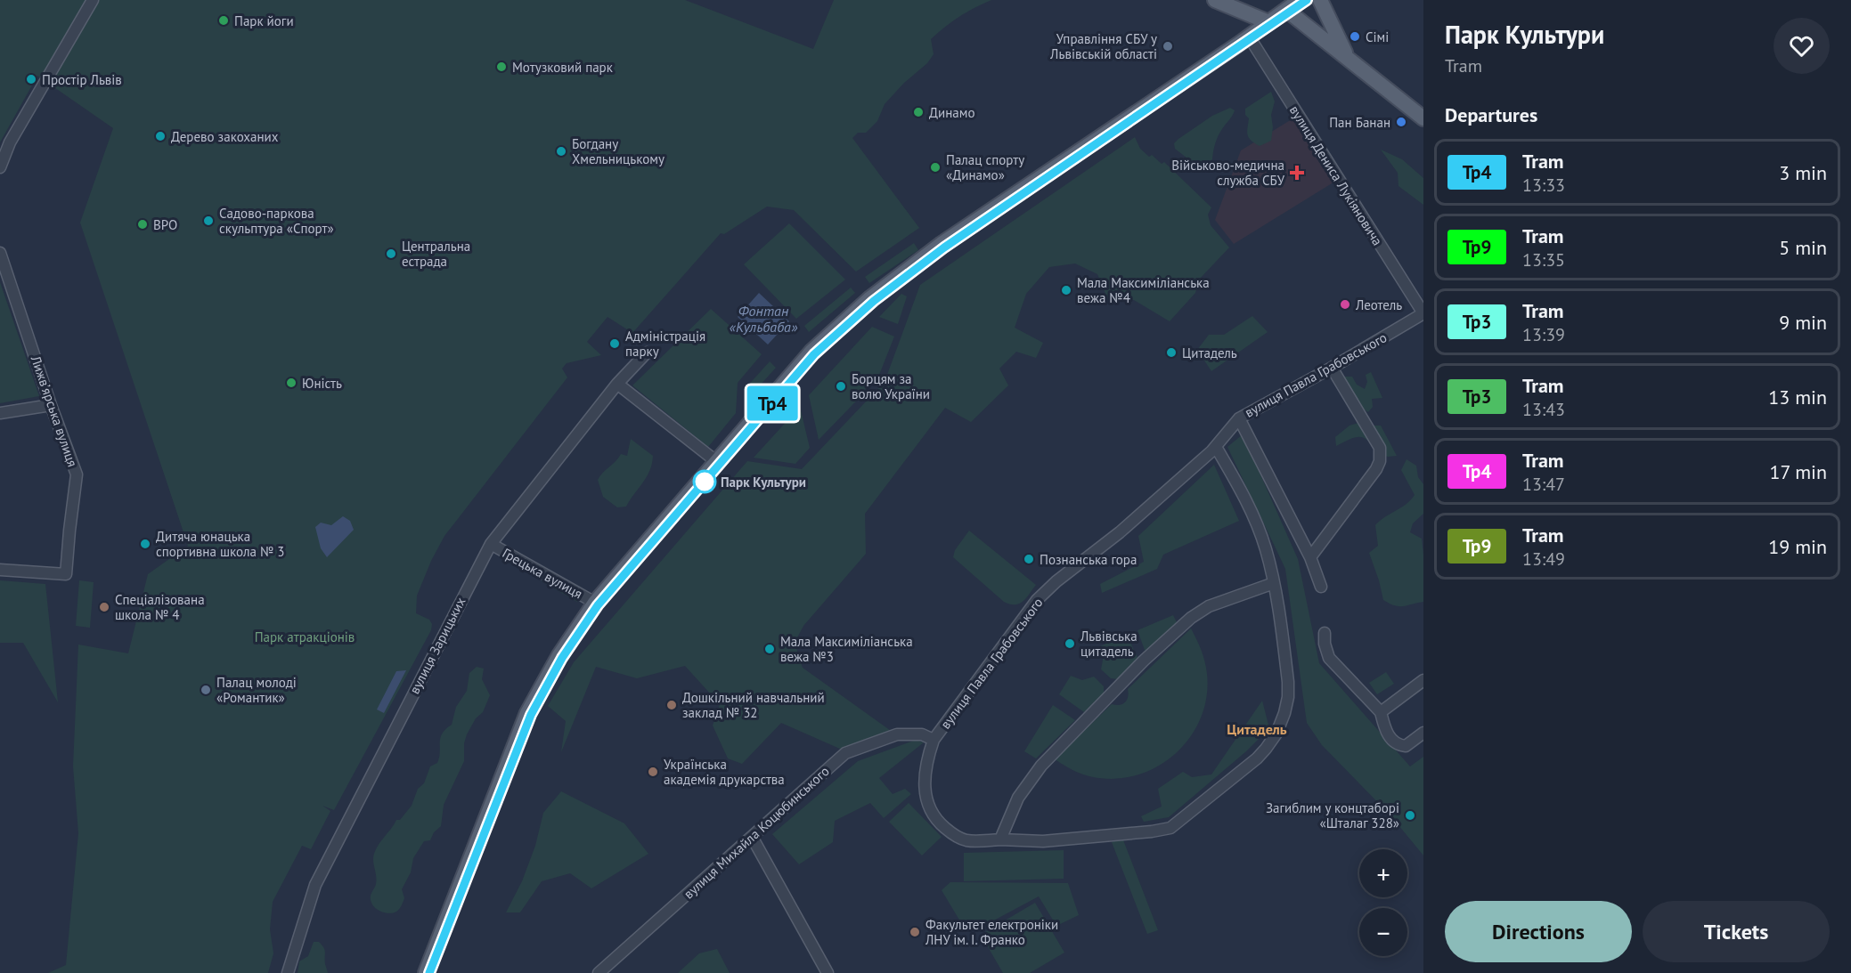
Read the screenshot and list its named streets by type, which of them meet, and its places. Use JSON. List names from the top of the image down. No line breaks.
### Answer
{"streets":{"street":["вулиця Дениса Лукіяновича","вулиця Павла Грабовського","Лижвʼярська вулиця","Грецька вулиця","вулиця Зарицьких","вулиця Михайла Коцюбинського"]},"crossings":[["вулиця Дениса Лукіяновича","вулиця Павла Грабовського"],["вулиця Павла Грабовського","вулиця Михайла Коцюбинського"],["Грецька вулиця","вулиця Зарицьких"]],"districts":["Цитадель"],"water":["Фонтан «Кульбаба»"],"parks":["Парк атракціонів"],"places":{"other":["Парк йоги","Сімі","Управління СБУ у Львівській області","Мотузковий парк","Простір Львів","Динамо","Пан Банан","Дерево закоханих","Богдану Хмельницькому","Палац спорту «Динамо»","Садово-паркова скульптура «Спорт»","ВРО","Центральна естрада","Мала Максиміліанська вежа №4","Леотель","Адміністрація парку","Цитадель","Юність","Борцям за волю України","Парк Культури","Дитяча юнацька спортивна школа № 3","Познанська гора","Спеціалізована школа № 4","Львівська цитадель","Мала Максиміліанська вежа №3","Палац молоді «Романтик»","Дошкільний навчальний заклад № 32","Українська академія друкарства","Загиблим у концтаборі «Шталаг 328»","Факультет електроніки ЛНУ ім. І. Франко"],"health":["Військово-медична служба СБУ"]},"lines":["tram line Тр4"],"page":{"on_map":"Тр4","heading":[["Парк Культури","Tram"],"Departures"],"list":[{"mark":"Тр4","name":"Tram","note":"13:33","value":"3 min"},{"mark":"Тр9","name":"Tram","note":"13:35","value":"5 min"},{"mark":"Тр3","name":"Tram","note":"13:39","value":"9 min"},{"mark":"Тр3","name":"Tram","note":"13:43","value":"13 min"},{"mark":"Тр4","name":"Tram","note":"13:47","value":"17 min"},{"mark":"Тр9","name":"Tram","note":"13:49","value":"19 min"}],"map_buttons":["+","−"],"buttons":["Directions","Tickets"]}}
